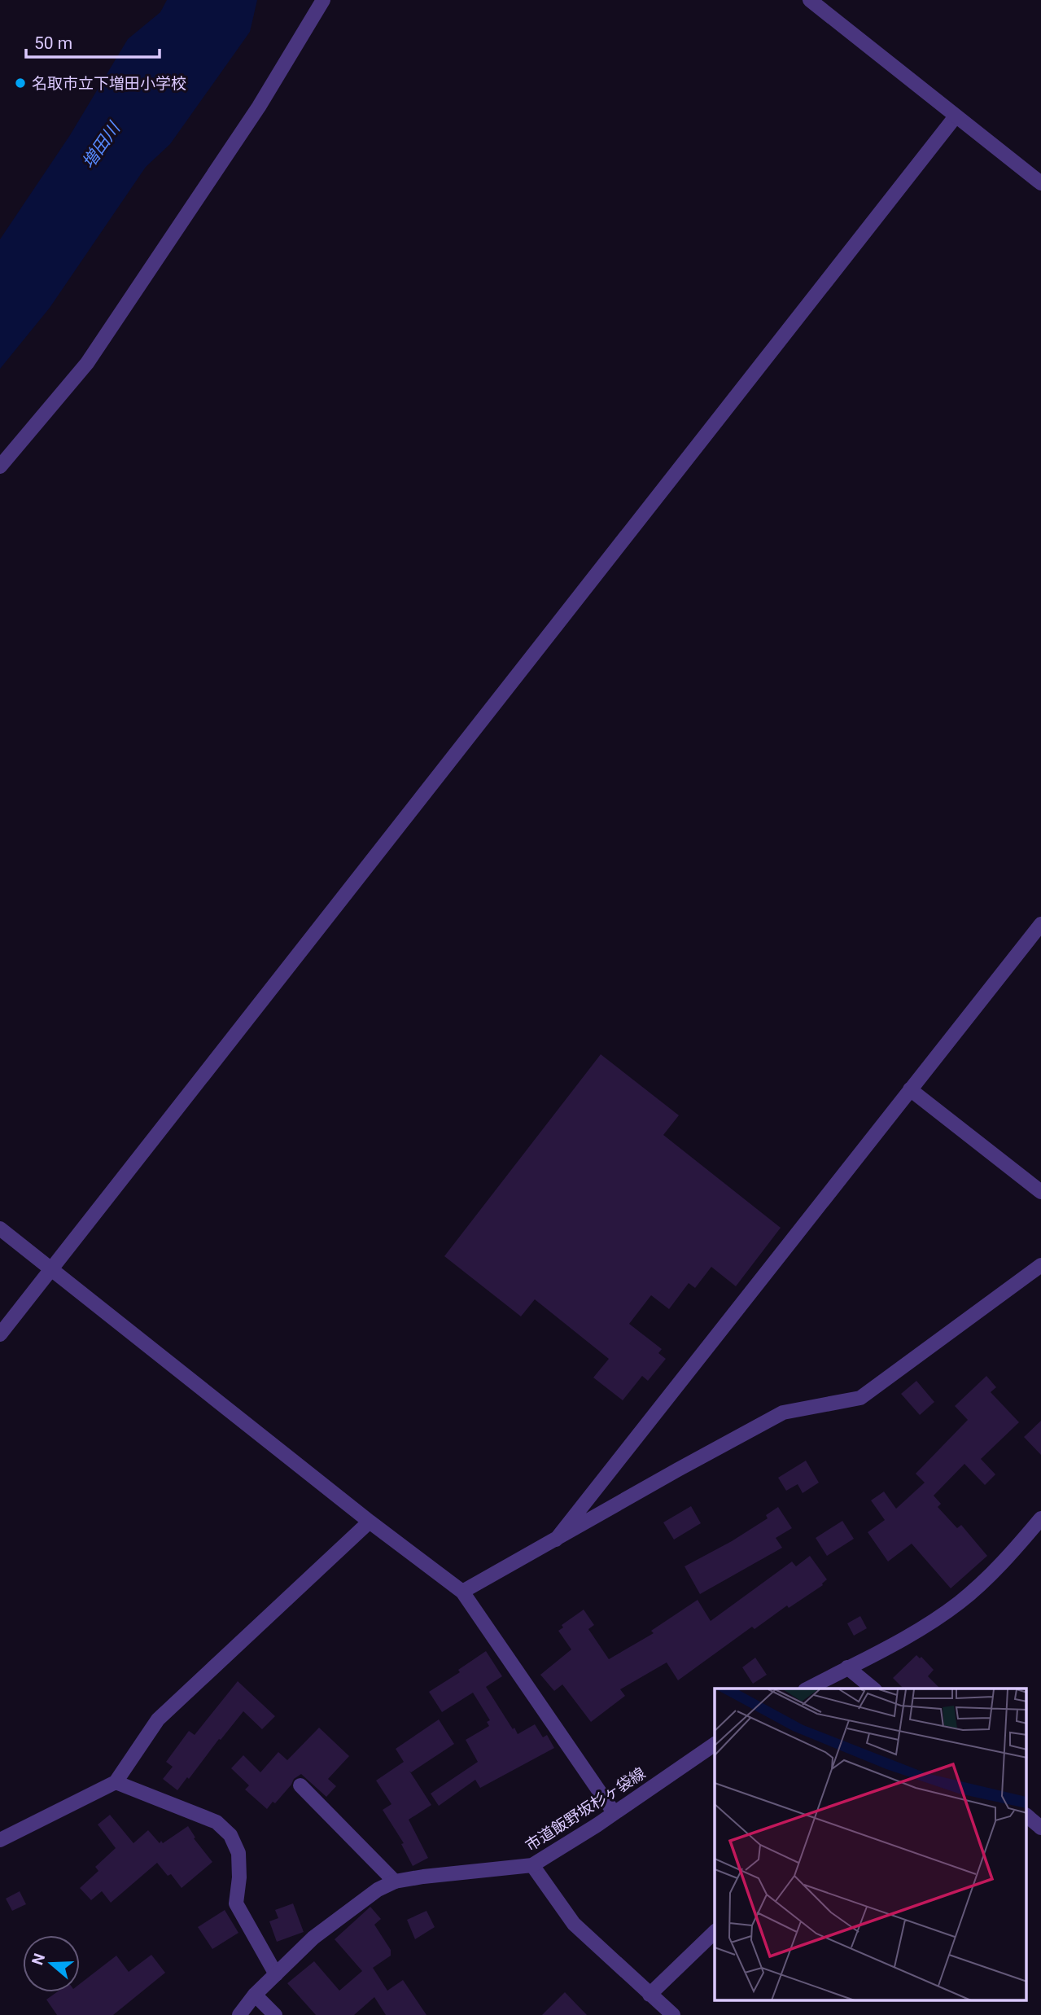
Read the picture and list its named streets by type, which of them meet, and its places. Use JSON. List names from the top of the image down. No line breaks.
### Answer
{"streets":{"street":["市道飯野坂杉ヶ袋線"]},"water":["増田川"],"places":["名取市立下増田小学校"],"scale_bar":"50 m","north":"left"}
